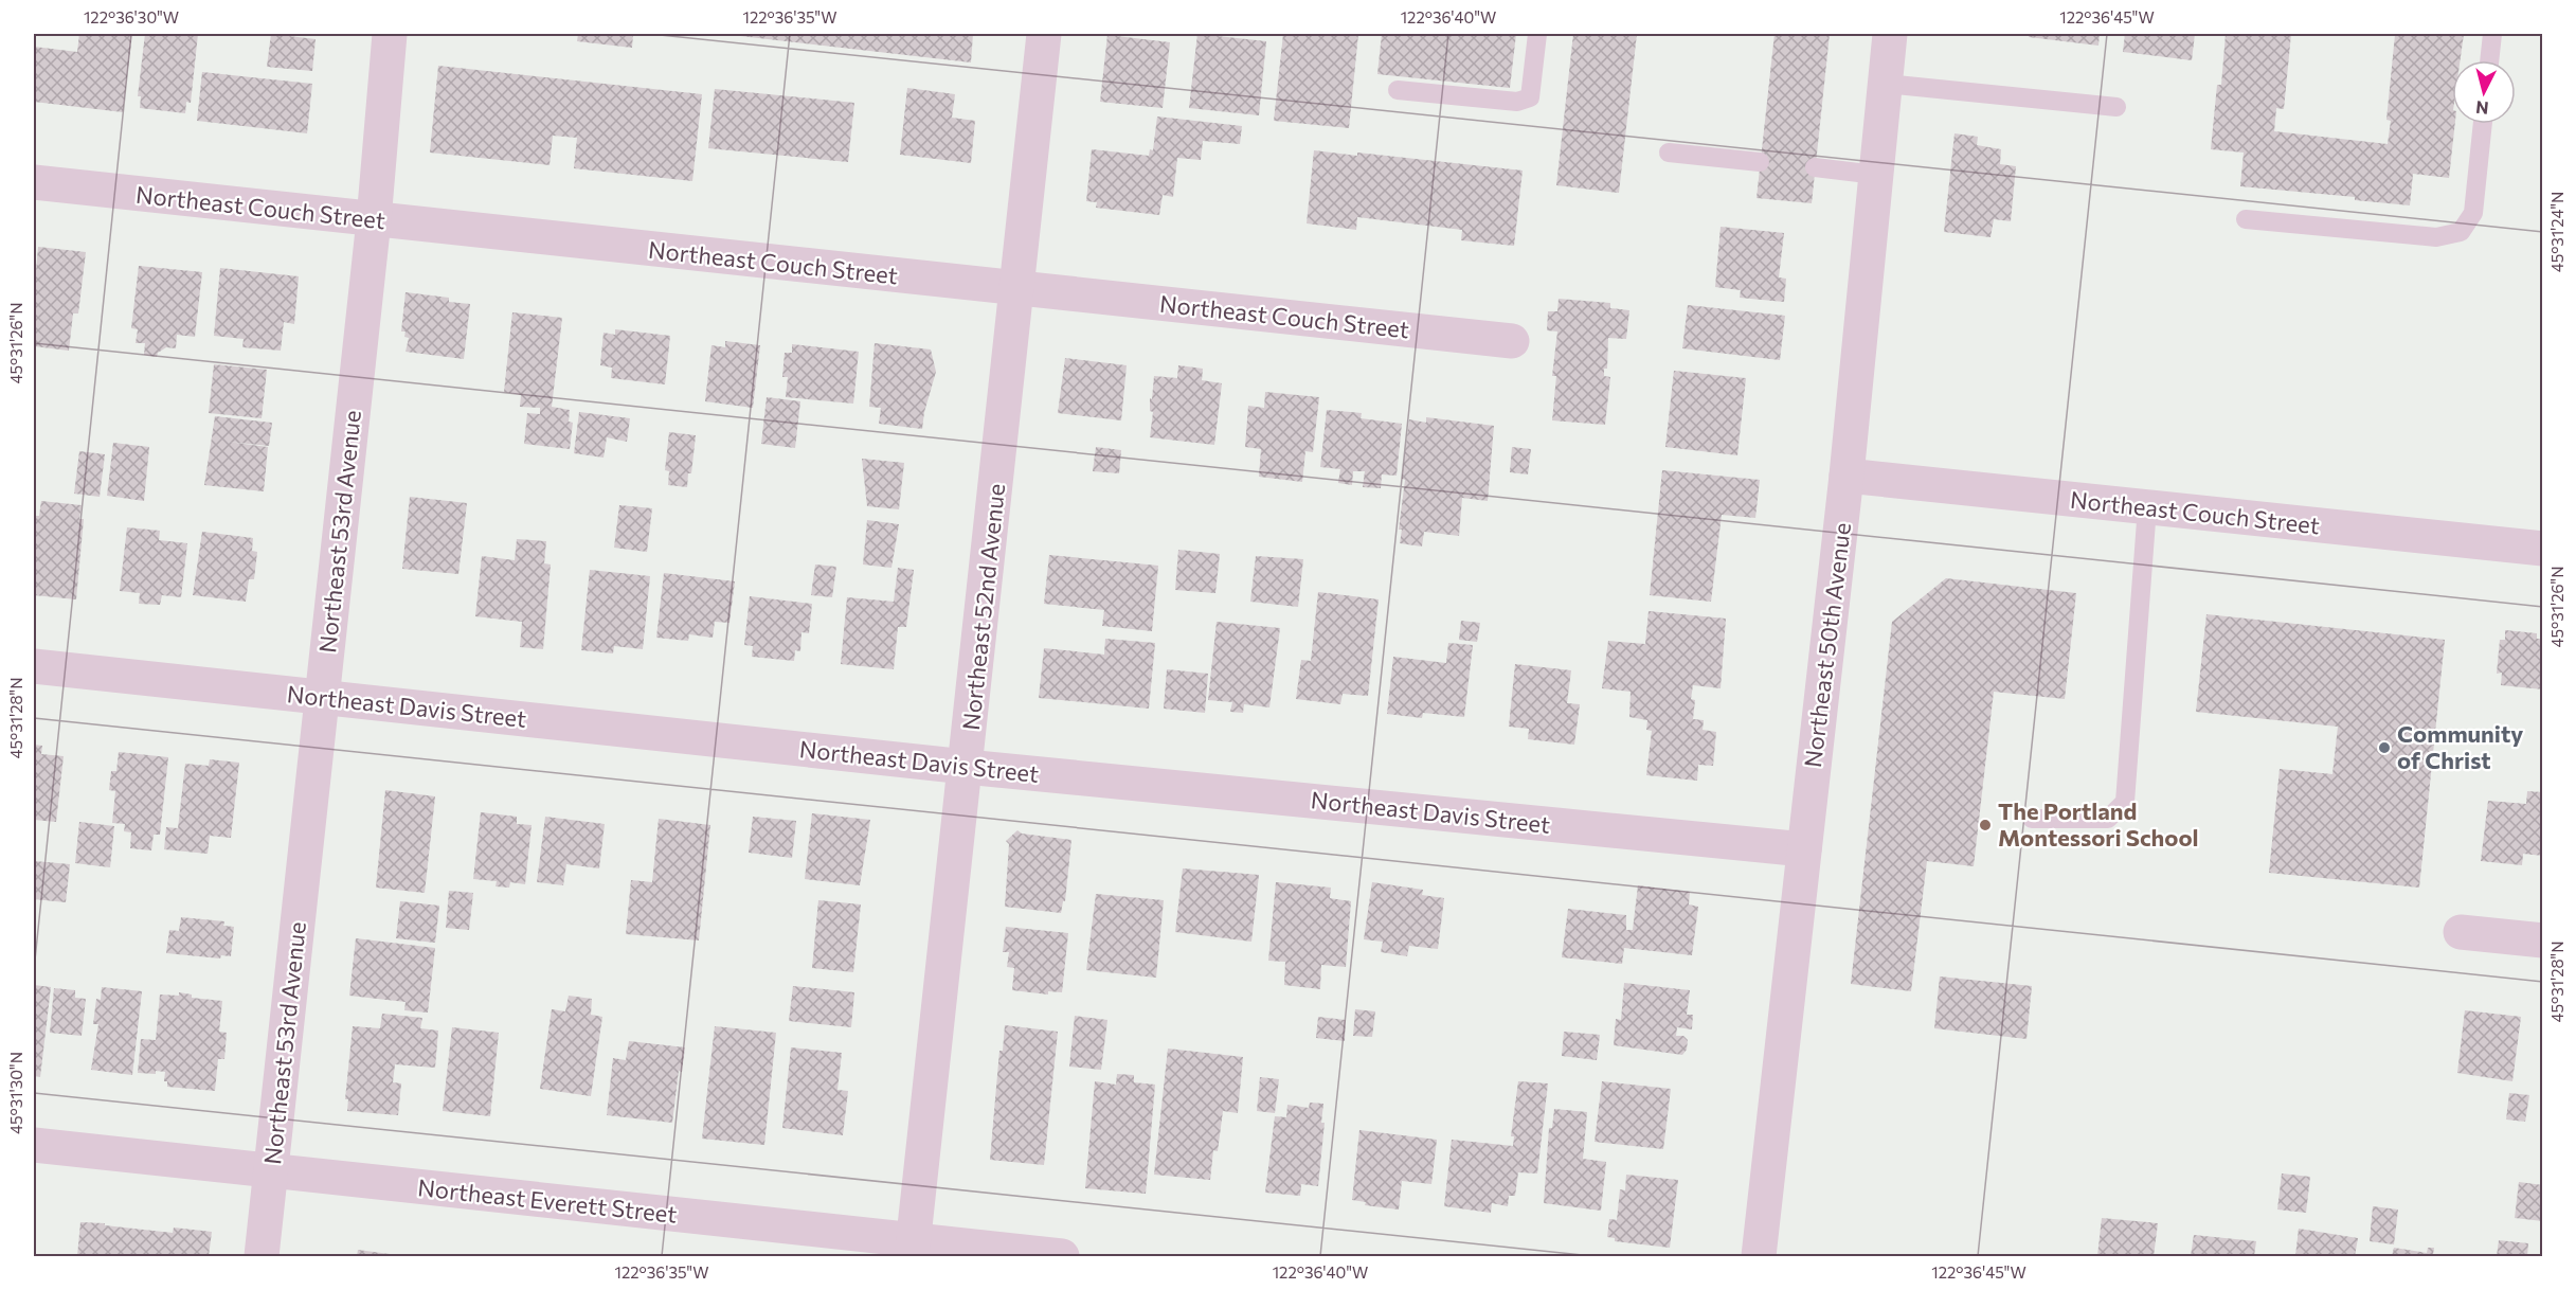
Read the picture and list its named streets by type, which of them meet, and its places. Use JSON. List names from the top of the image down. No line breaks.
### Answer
{"streets":{"street":["Northeast Couch Street","Northeast 53rd Avenue","Northeast 52nd Avenue","Northeast 50th Avenue","Northeast Davis Street","Northeast Everett Street"]},"crossings":[["Northeast Couch Street","Northeast 53rd Avenue"],["Northeast Couch Street","Northeast 52nd Avenue"],["Northeast Couch Street","Northeast 50th Avenue"],["Northeast 53rd Avenue","Northeast Davis Street"],["Northeast 53rd Avenue","Northeast Everett Street"],["Northeast 52nd Avenue","Northeast Davis Street"],["Northeast 52nd Avenue","Northeast Everett Street"],["Northeast 50th Avenue","Northeast Davis Street"]],"places":["Community of Christ","The Portland Montessori School"],"north":"bottom","coordinates":["122°36'30\"W","122°36'35\"W","122°36'40\"W","122°36'45\"W","45°31'24\"N","45°31'26\"N","45°31'28\"N","45°31'30\"N"]}
